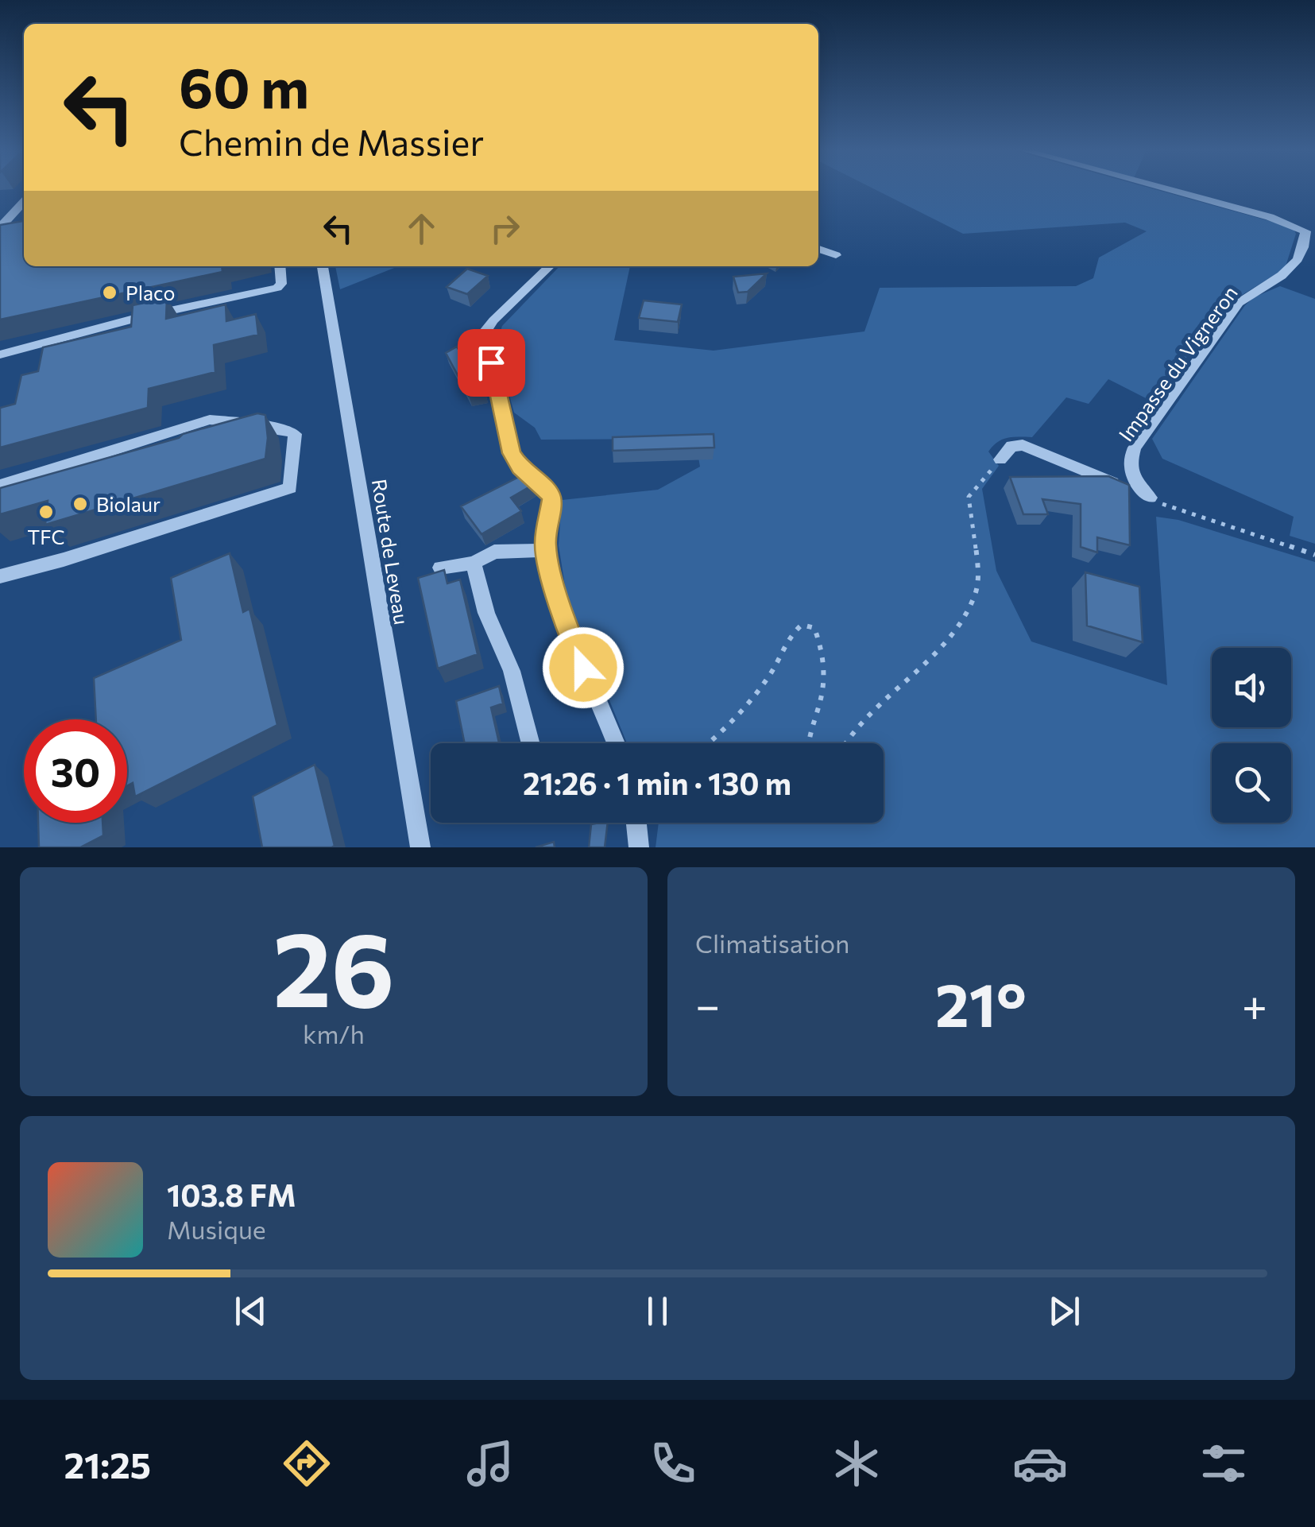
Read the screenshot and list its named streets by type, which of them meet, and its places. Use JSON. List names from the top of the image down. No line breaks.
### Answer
{"streets":{"street":["Impasse du Vigneron","Route de Leveau"]},"places":["Placo","Biolaur","TFC"],"page":{"turn":["60 m","Chemin de Massier"],"limit":"30","trip":"21:26 · 1 min · 130 m","tile":[["26","km/h"],"Climatisation"],"heat":["−","21°","+"],"song":["103.8 FM","Musique"],"tabs":"21:25"}}
